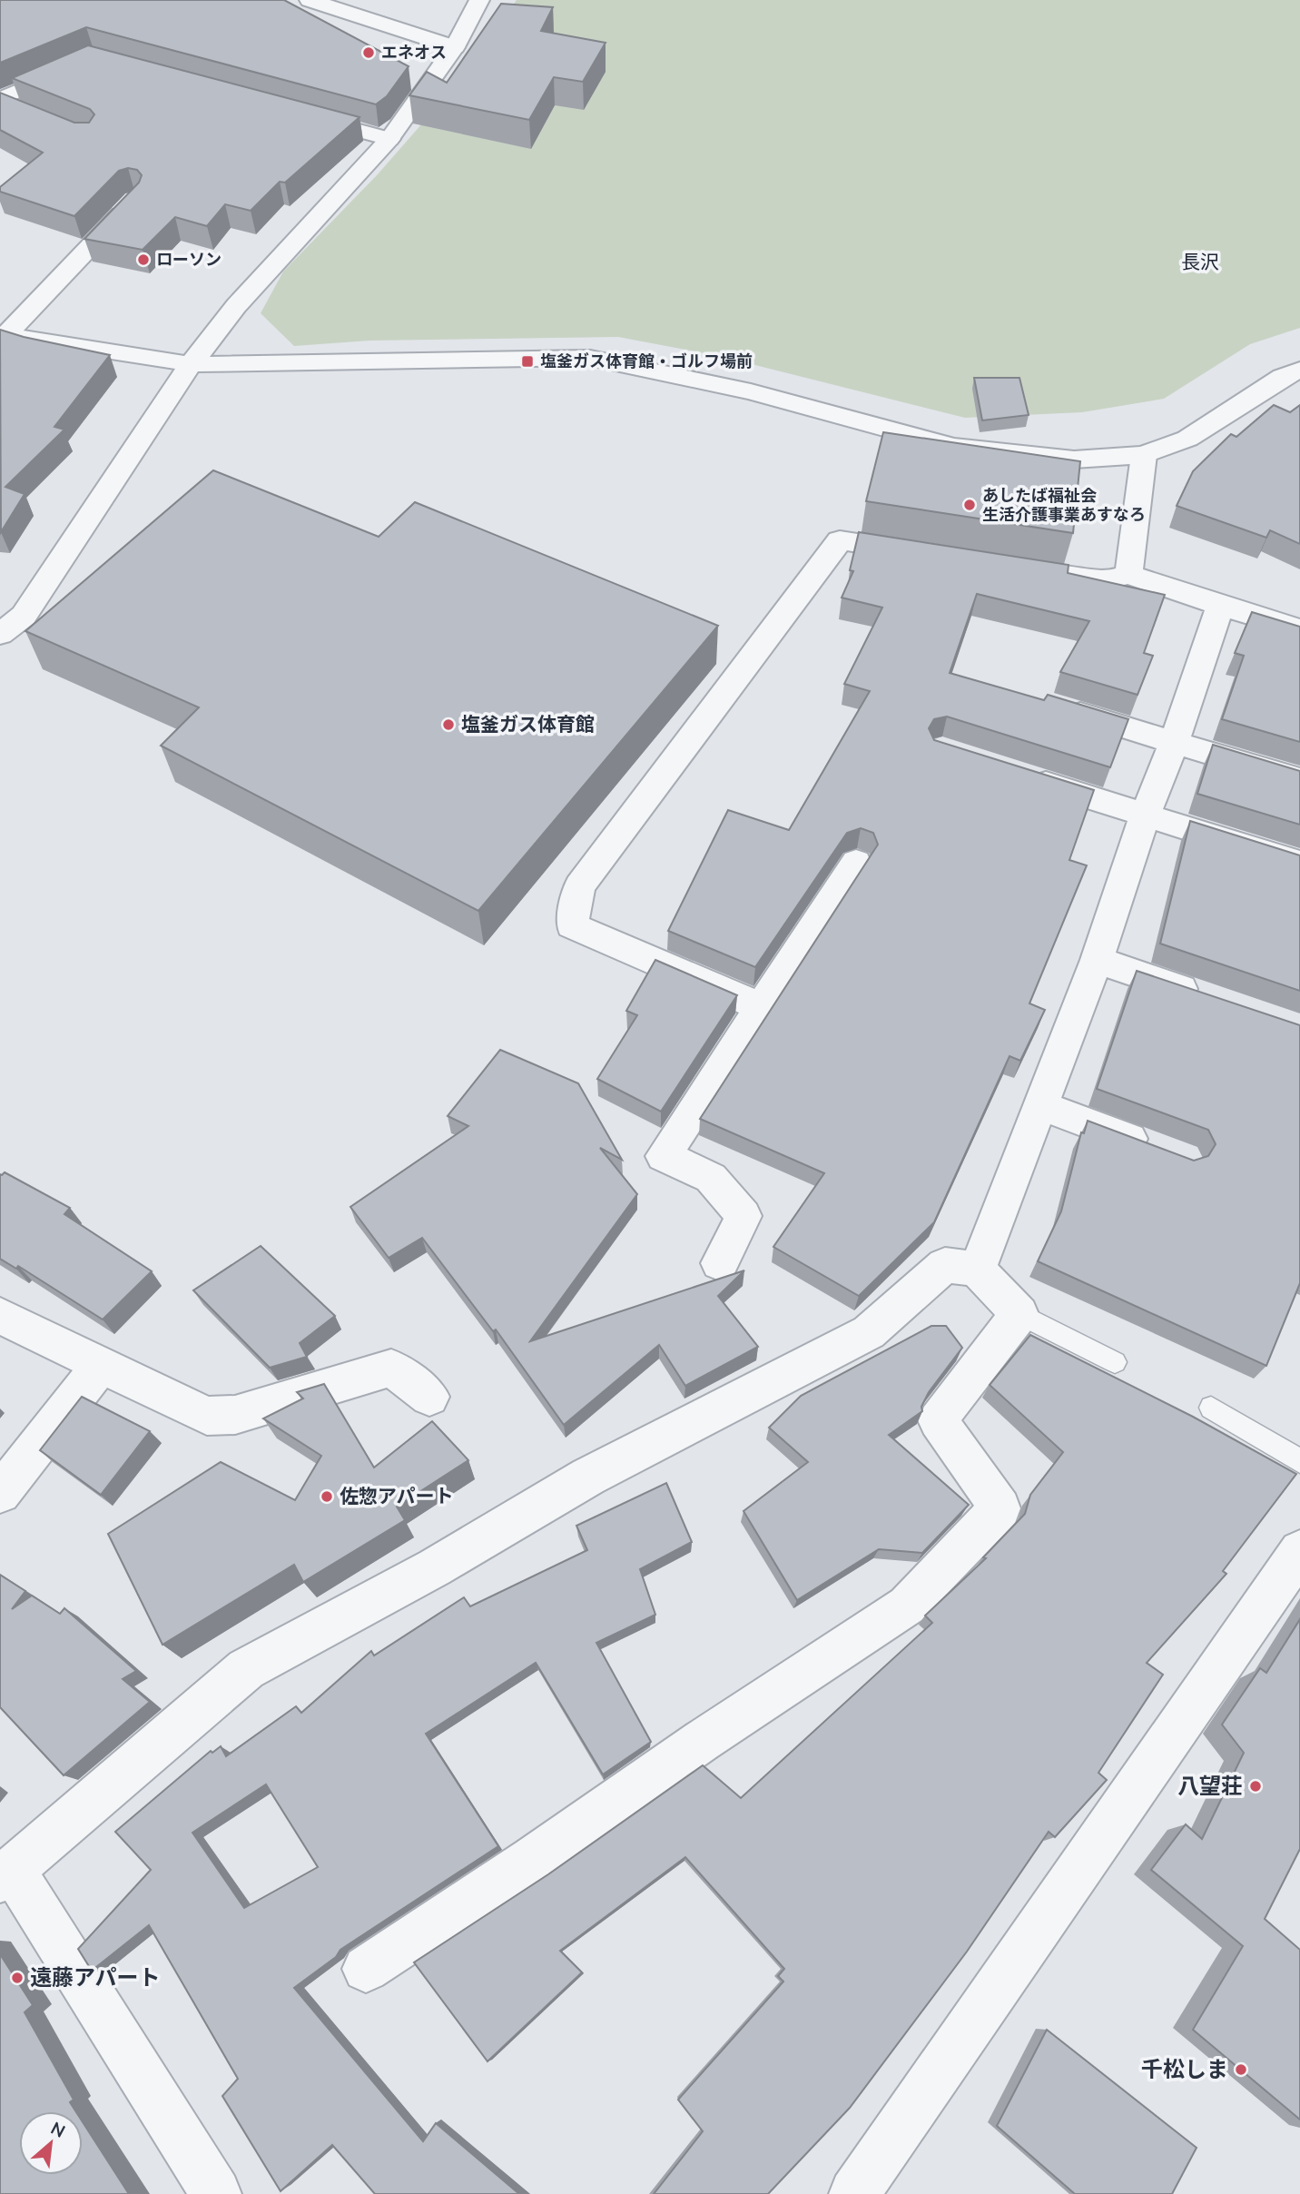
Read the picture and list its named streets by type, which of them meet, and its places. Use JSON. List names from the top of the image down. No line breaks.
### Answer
{"districts":["長沢"],"places":{"other":["エネオス","ローソン","あしたば福祉会 生活介護事業あすなろ","塩釜ガス体育館","佐惣アパート","八望荘","遠藤アパート","千松しま"],"transit":["塩釜ガス体育館・ゴルフ場前"]},"north":"top right"}
